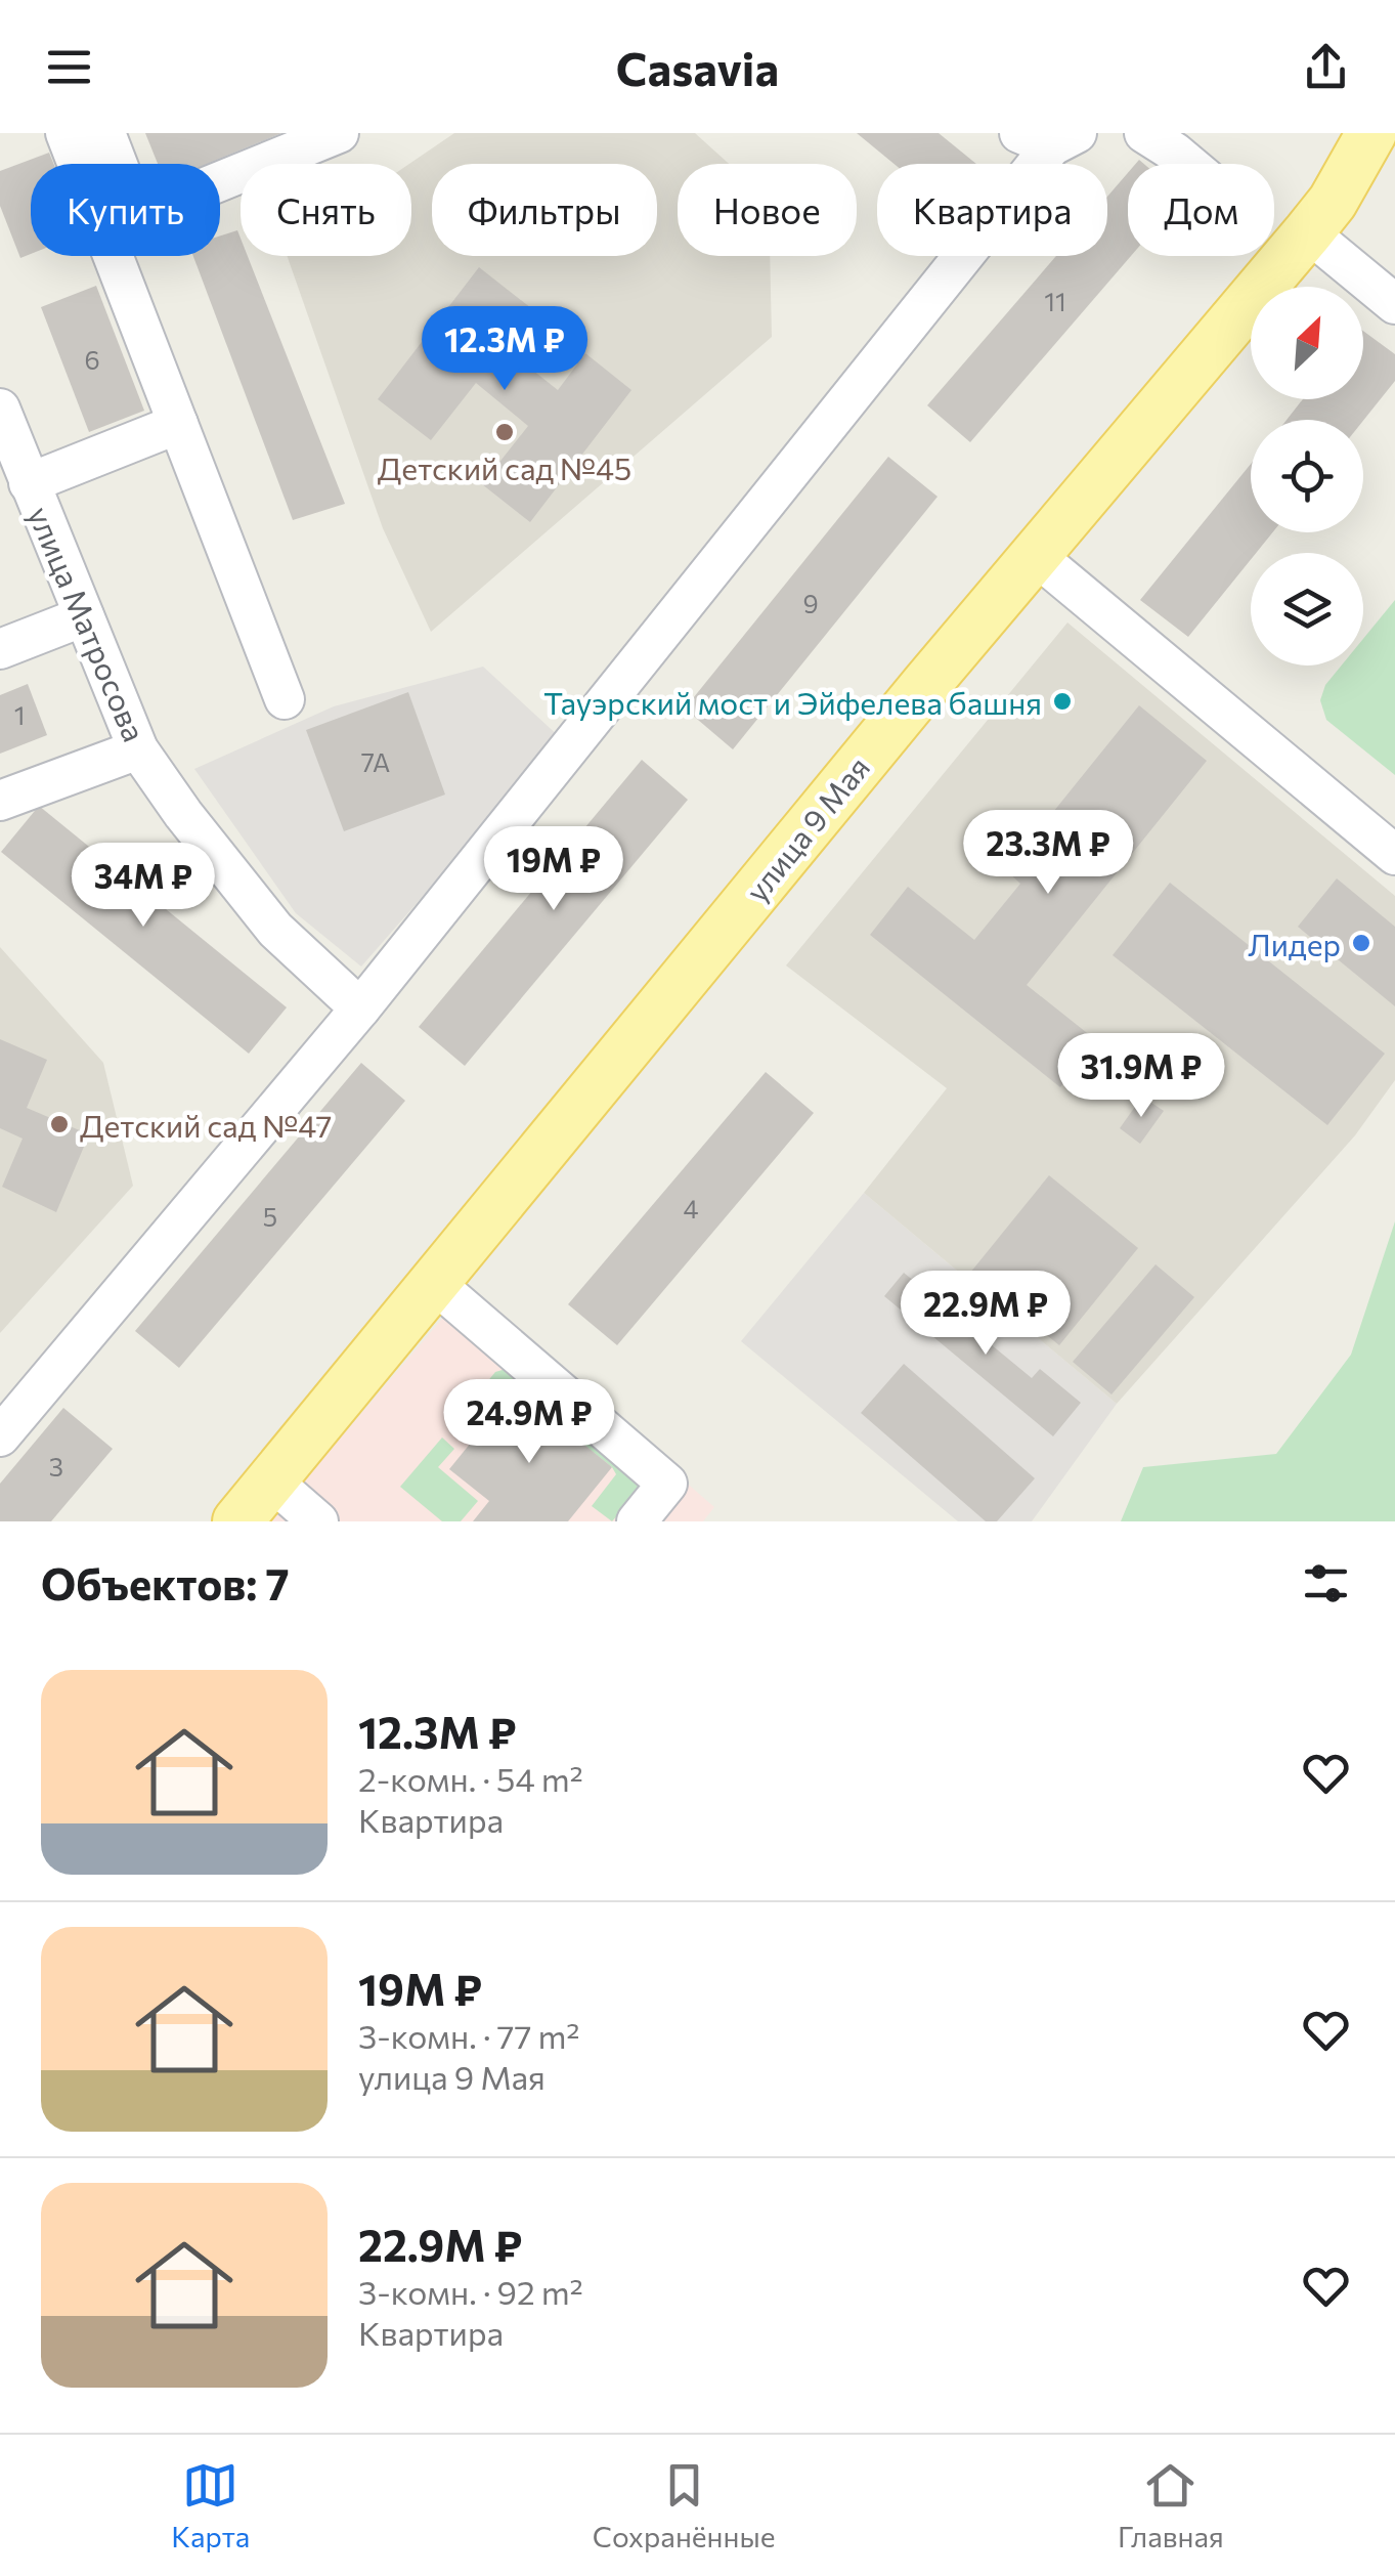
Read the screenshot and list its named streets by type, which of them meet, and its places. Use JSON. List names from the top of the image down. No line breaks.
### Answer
{"streets":{"main road":["улица 9 Мая"],"street":["улица Матросова"]},"places":["Детский сад №45","Тауэрский мост и Эйфелева башня","Лидер","Детский сад №47"],"house_numbers":["11","6","9","1","7А","4","5","3"],"north":"top right","page":{"header":"Casavia","chip":["Купить","Снять","Фильтры","Новое","Квартира","Дом"],"price":["12.3M ₽","23.3M ₽","19M ₽","34M ₽","31.9M ₽","22.9M ₽","24.9M ₽"],"heading":"Объектов: 7","list":[{"name":"12.3M ₽","note":"2-комн. · 54 m² · Квартира"},{"name":"19M ₽","note":"3-комн. · 77 m² · улица 9 Мая"},{"name":"22.9M ₽","note":"3-комн. · 92 m² · Квартира"}],"tabs":["Карта","Сохранённые","Главная"]}}
